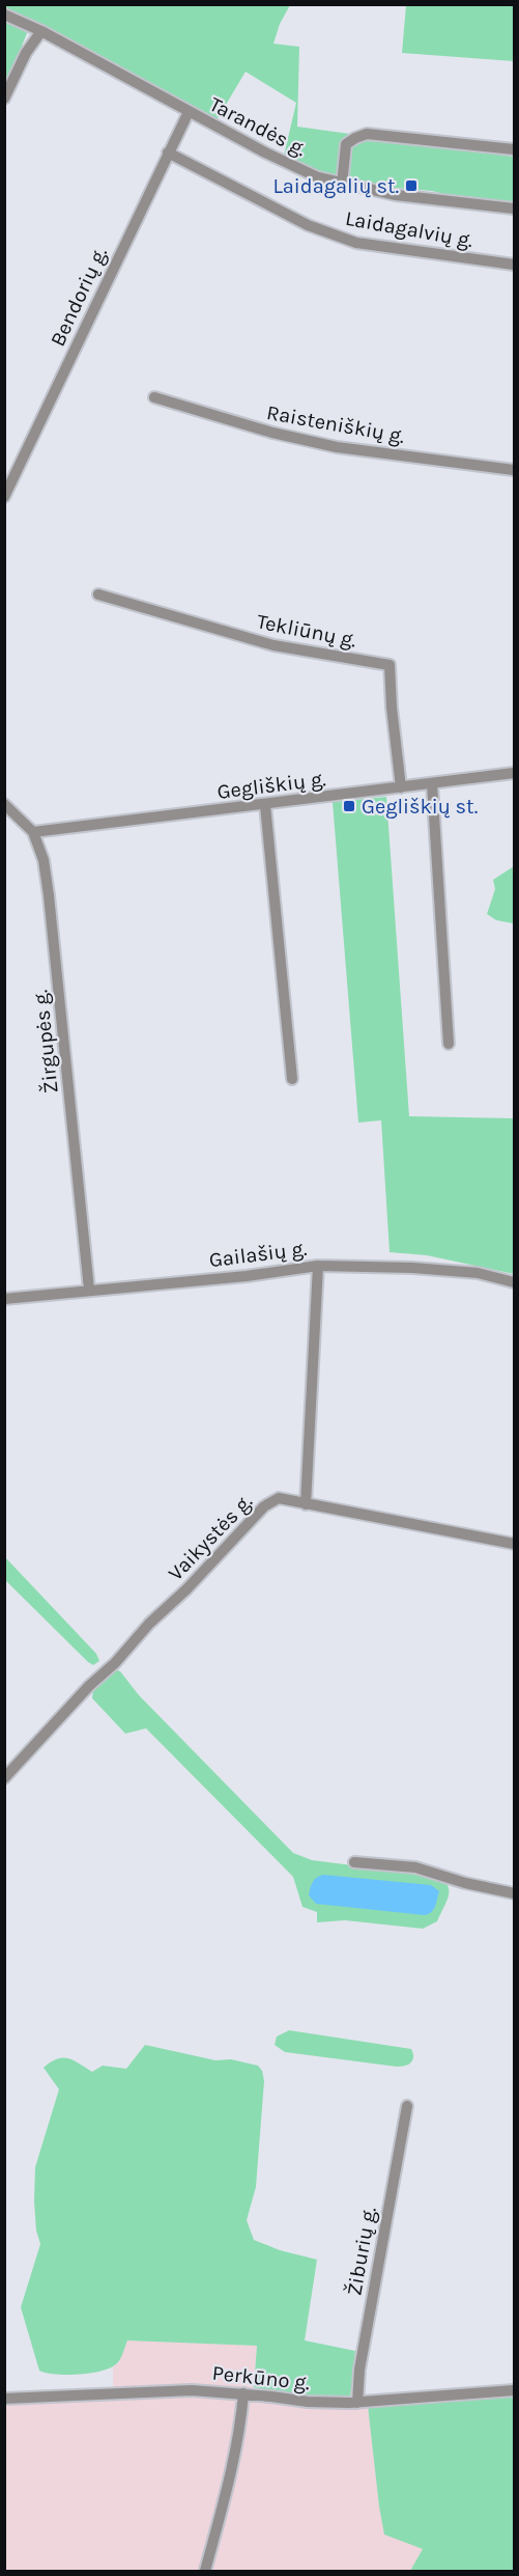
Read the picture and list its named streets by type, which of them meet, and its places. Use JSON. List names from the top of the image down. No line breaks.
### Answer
{"streets":{"street":["Tarandės g.","Laidagalvių g.","Bendorių g.","Raisteniškių g.","Tekliūnų g.","Gegliškių g.","Žirgupės g.","Gailašių g.","Vaikystės g.","Žiburių g.","Perkūno g."]},"crossings":[["Tarandės g.","Bendorių g."],["Laidagalvių g.","Bendorių g."],["Tekliūnų g.","Gegliškių g."],["Gegliškių g.","Žirgupės g."],["Žirgupės g.","Gailašių g."],["Žiburių g.","Perkūno g."]],"places":{"transit":["Laidagalių st.","Gegliškių st."]}}
